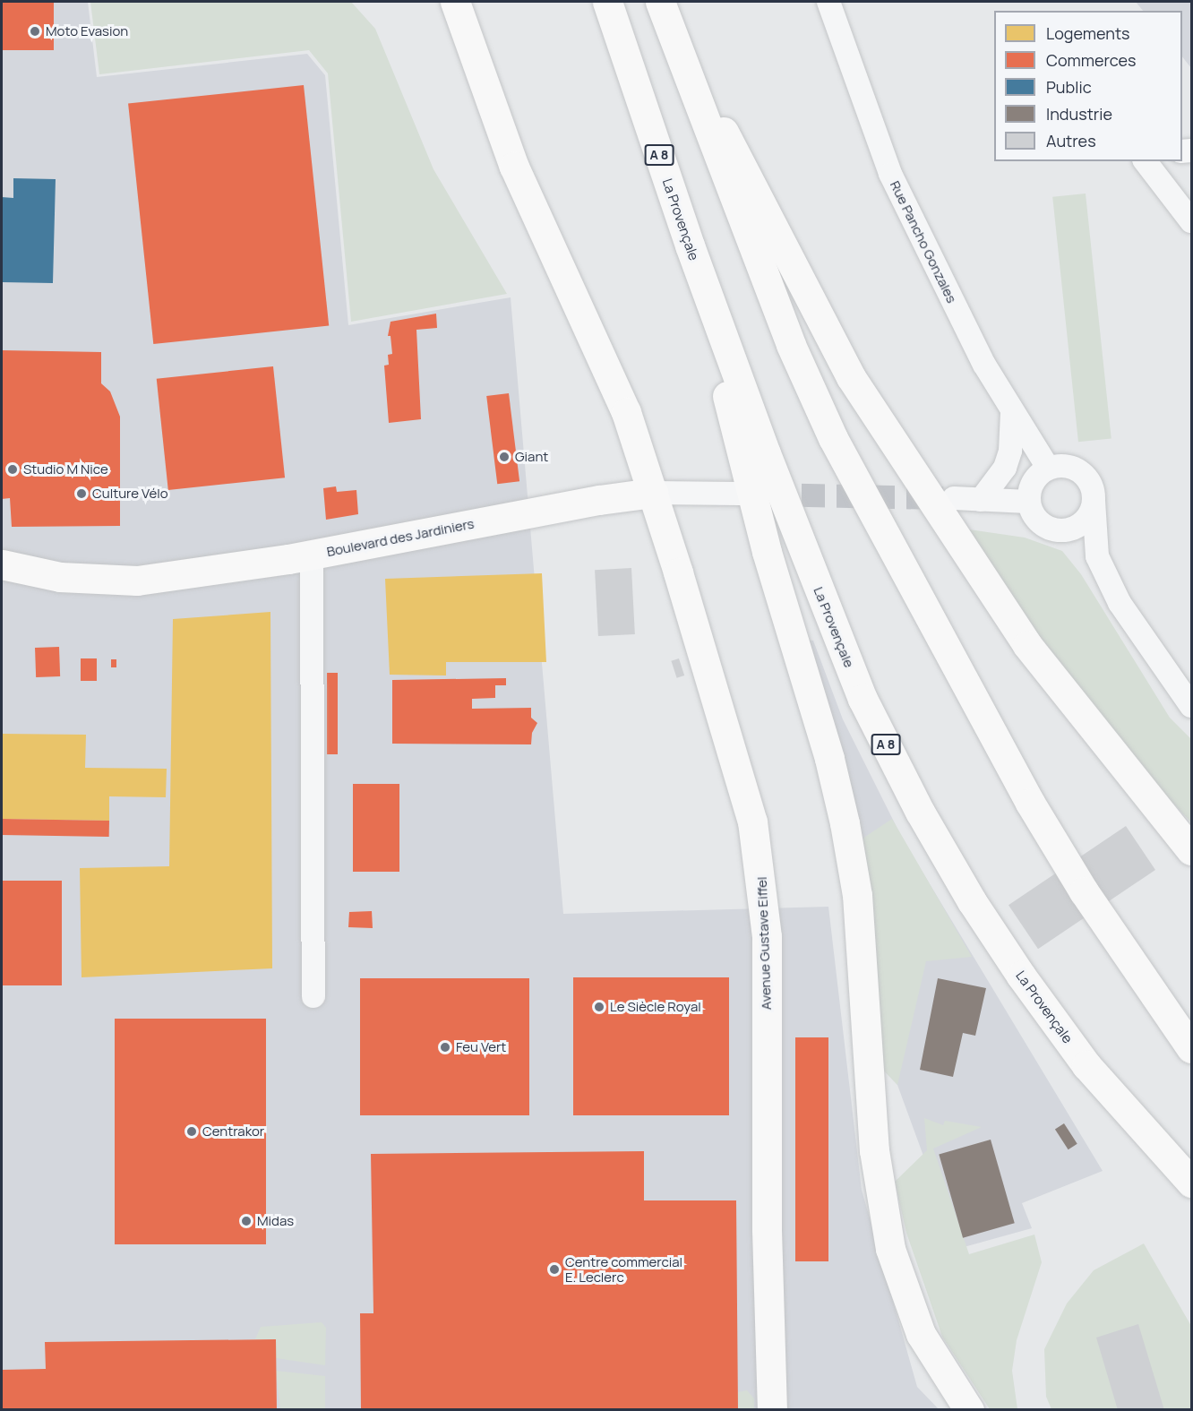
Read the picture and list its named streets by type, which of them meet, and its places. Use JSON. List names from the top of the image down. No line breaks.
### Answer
{"streets":{"main road":["A 8","La Provençale","Boulevard des Jardiniers","Avenue Gustave Eiffel"],"street":["Rue Pancho Gonzales"]},"crossings":[["Boulevard des Jardiniers","Avenue Gustave Eiffel"]],"places":["Moto Evasion","Giant","Studio M Nice","Culture Vélo","Le Siècle Royal","Feu Vert","Centrakor","Midas","Centre commercial E. Leclerc"],"legend":["Logements","Commerces","Public","Industrie","Autres"]}
